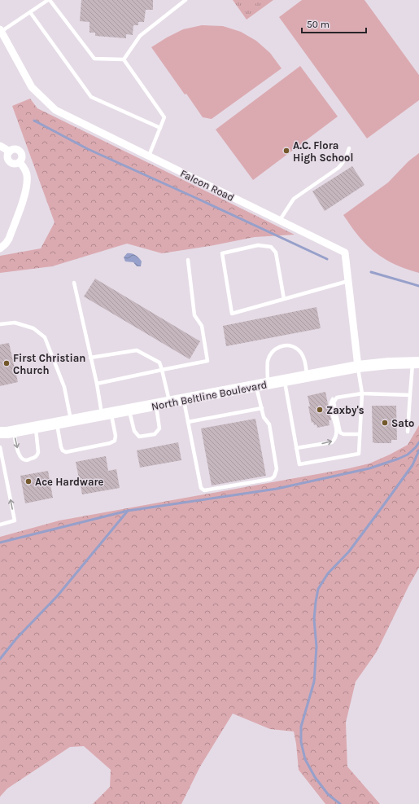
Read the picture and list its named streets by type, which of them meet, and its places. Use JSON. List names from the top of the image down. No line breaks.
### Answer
{"streets":{"main road":["North Beltline Boulevard"],"street":["Falcon Road"]},"crossings":[["Falcon Road","North Beltline Boulevard"]],"places":["A.C. Flora High School","First Christian Church","Zaxby's","Sato","Ace Hardware"],"scale_bar":"50 m"}
